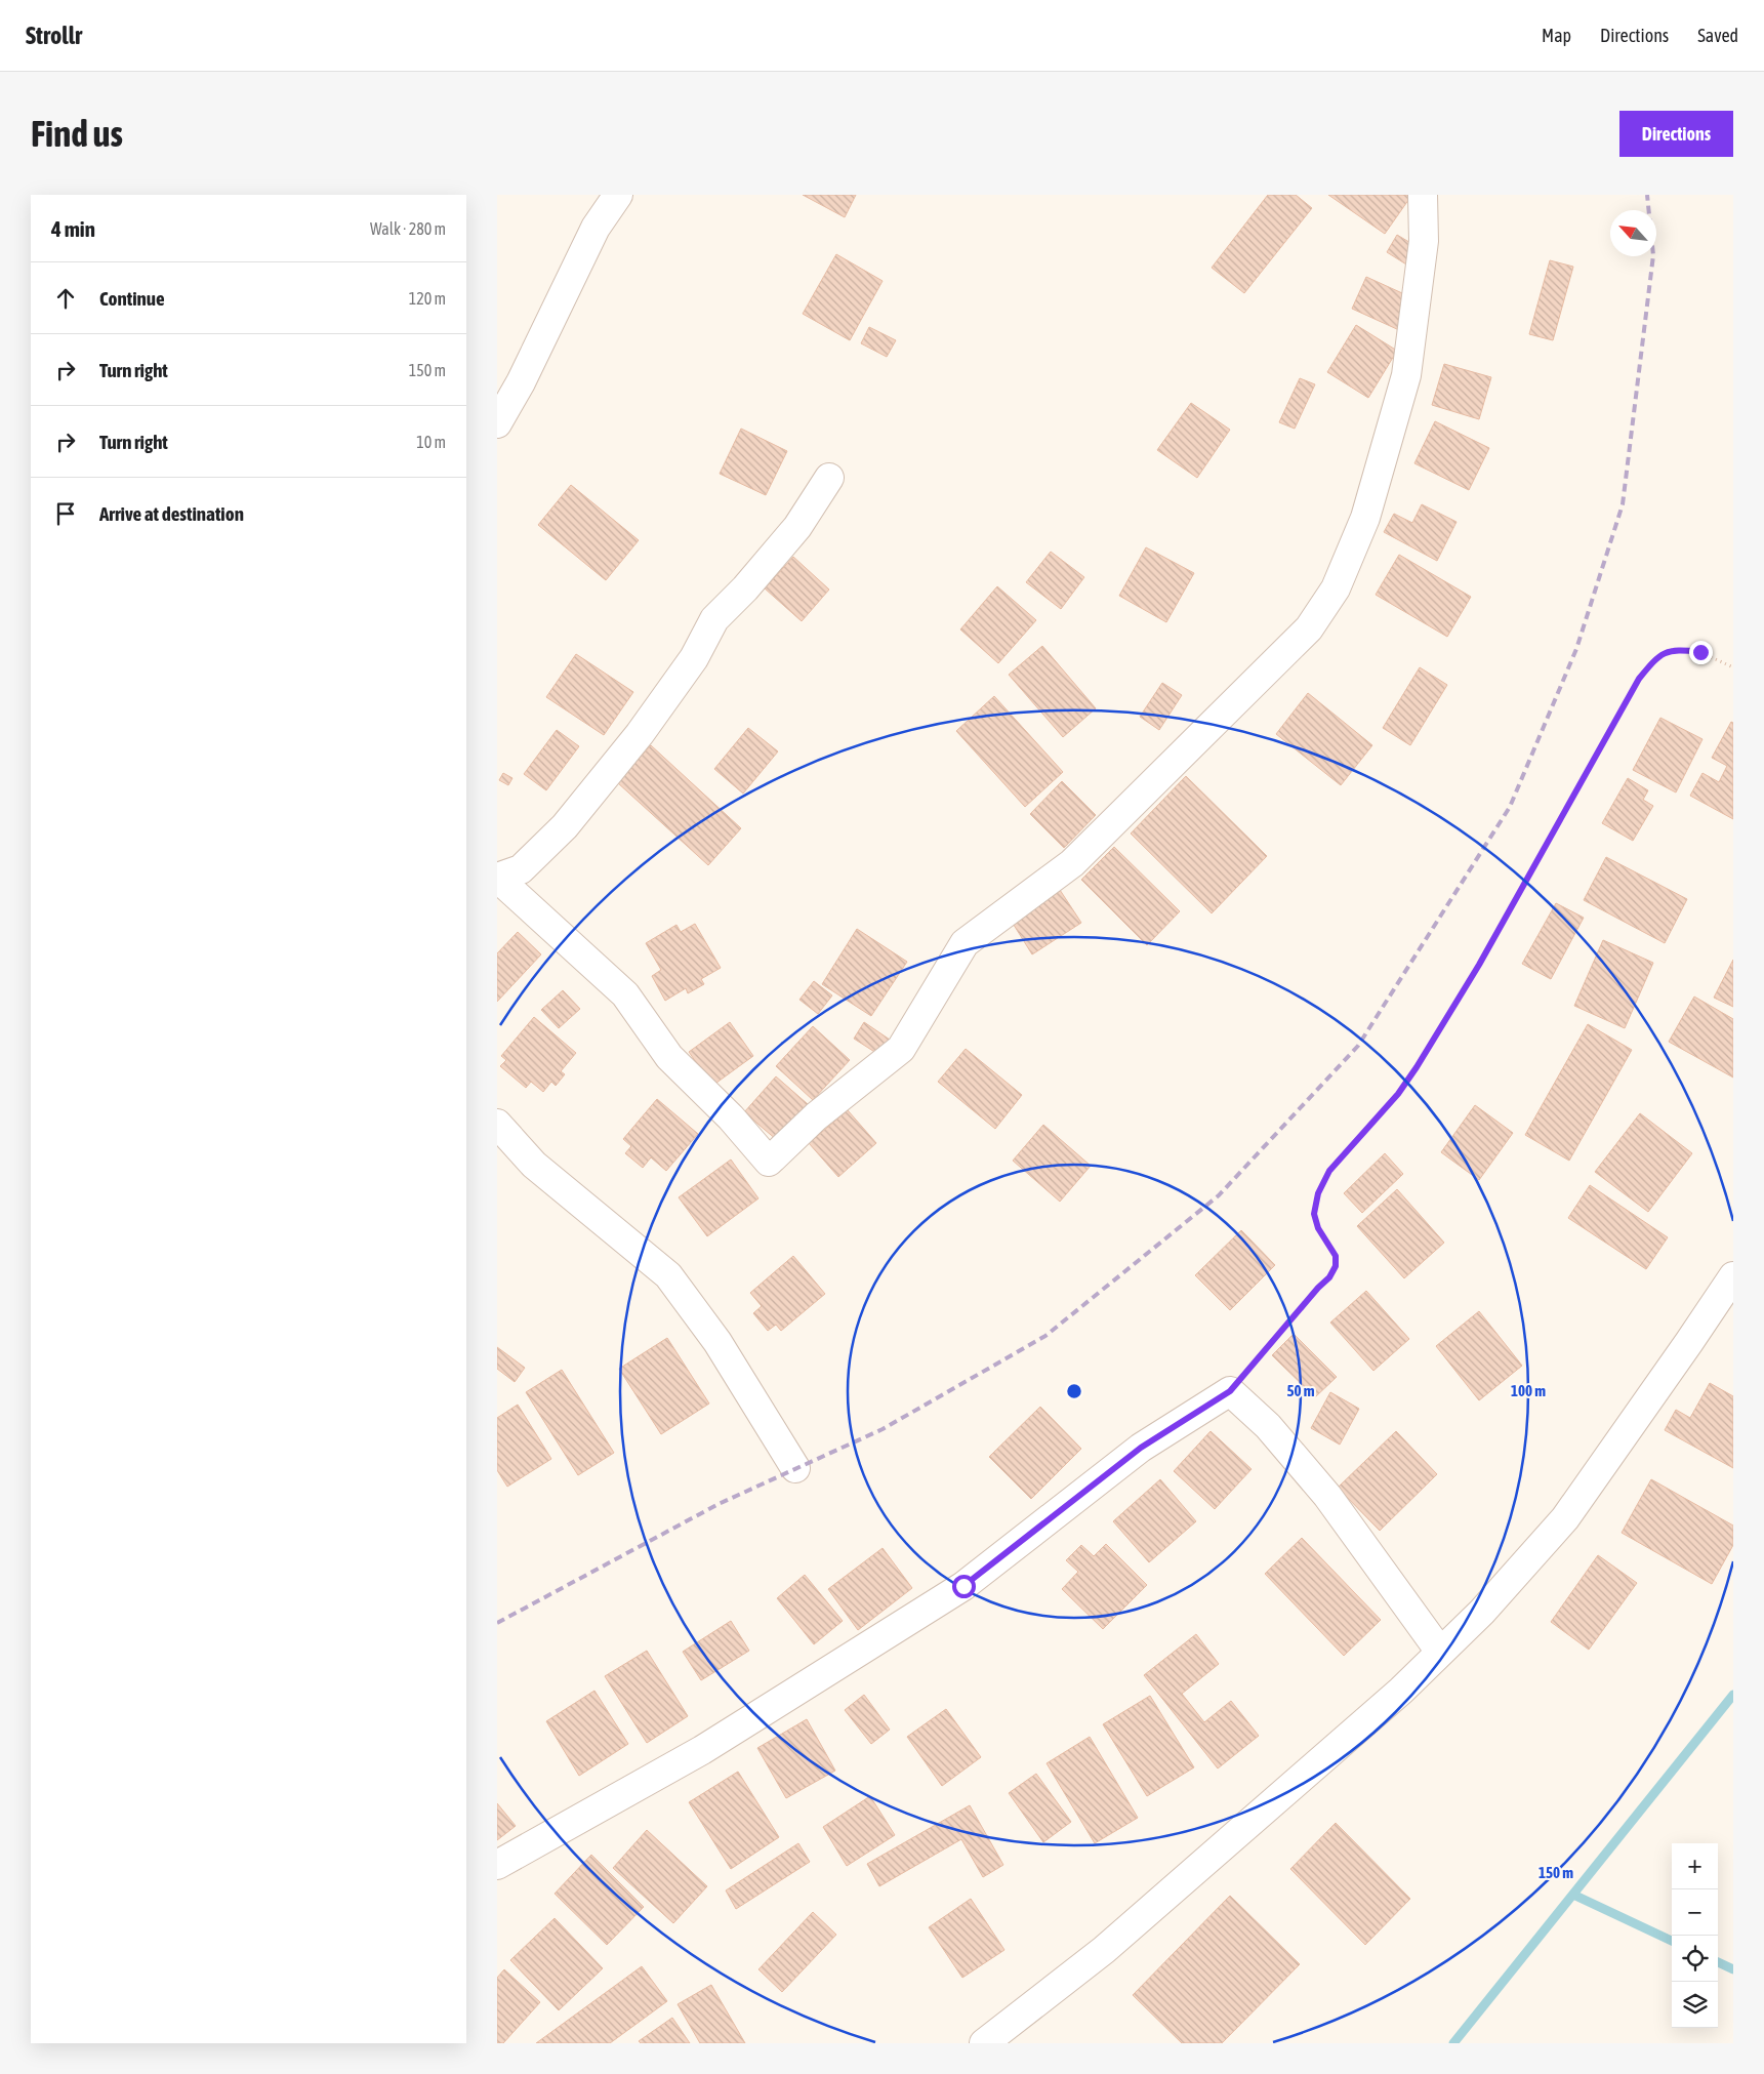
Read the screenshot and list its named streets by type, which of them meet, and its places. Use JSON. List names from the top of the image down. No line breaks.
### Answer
{"north":"top left","page":{"header":"Strollr","nav":["Map","Directions","Saved"],"buttons":"Directions","title":"Find us","heading":["4 min","Walk · 280 m"],"list":[["Continue","120 m"],["Turn right","150 m"],["Turn right","10 m"],"Arrive at destination"],"map_buttons":["+","−"]},"rings":["50 m","100 m","150 m"]}
